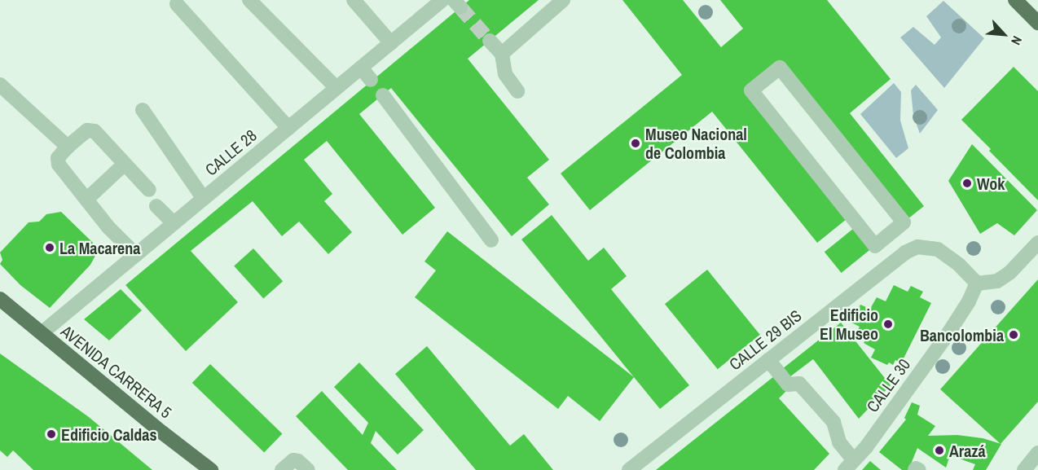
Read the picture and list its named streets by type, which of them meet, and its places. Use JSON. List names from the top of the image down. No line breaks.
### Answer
{"streets":{"main road":["AVENIDA CARRERA 5"],"street":["CALLE 28","CALLE 29 BIS","CALLE 30"]},"crossings":[["CALLE 28","AVENIDA CARRERA 5"],["CALLE 29 BIS","CALLE 30"]],"places":["Museo Nacional de Colombia","Wok","La Macarena","Edificio El Museo","Bancolombia","Edificio Caldas","Arazá"],"north":"bottom right"}
